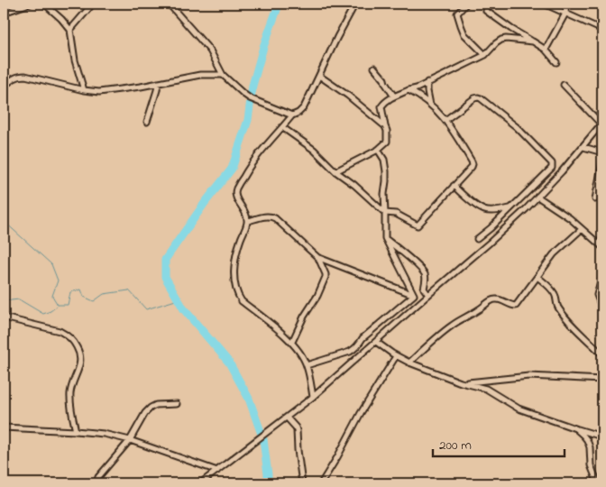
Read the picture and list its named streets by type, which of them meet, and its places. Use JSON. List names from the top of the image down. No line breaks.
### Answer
{"scale_bar":"200 m"}
